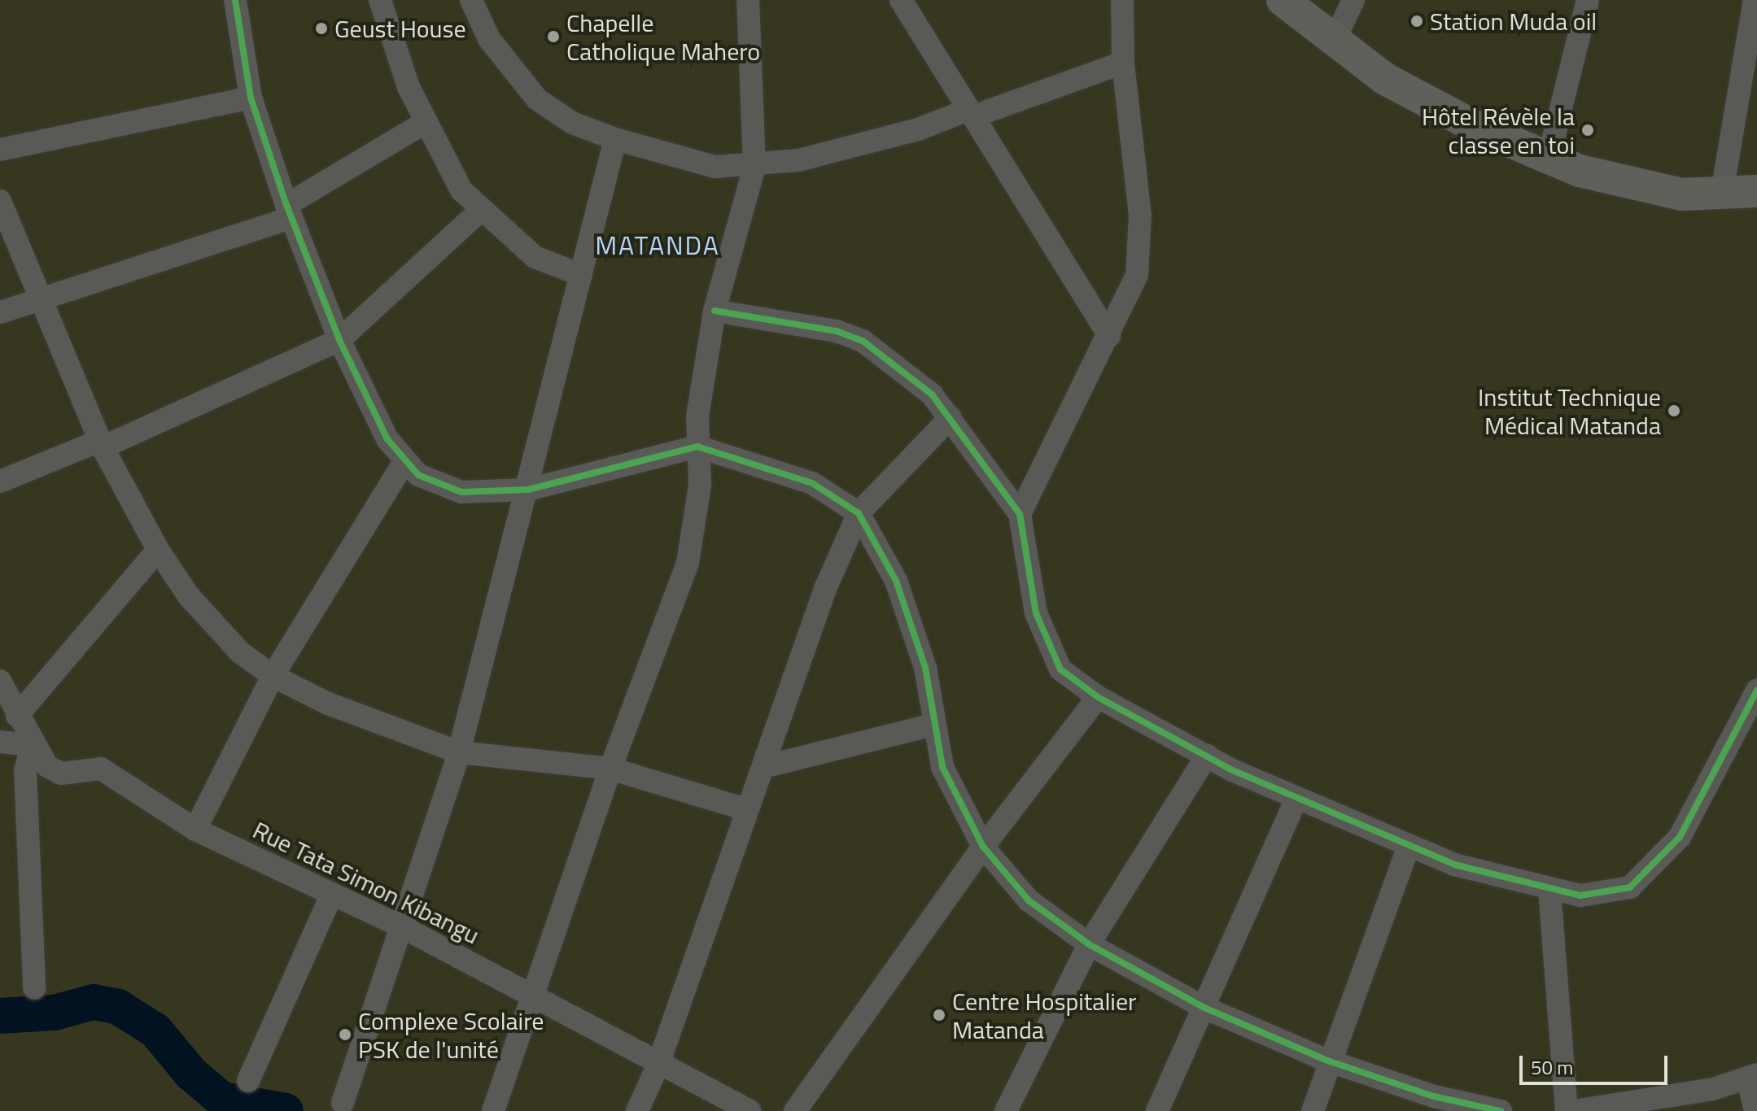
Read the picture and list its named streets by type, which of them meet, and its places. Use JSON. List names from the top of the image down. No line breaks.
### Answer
{"streets":{"street":["Rue Tata Simon Kibangu"]},"districts":["MATANDA"],"places":["Station Muda oil","Geust House","Chapelle Catholique Mahero","Hôtel Révèle la classe en toi","Institut Technique Médical Matanda","Centre Hospitalier Matanda","Complexe Scolaire PSK de l'unité"],"scale_bar":"50 m"}
